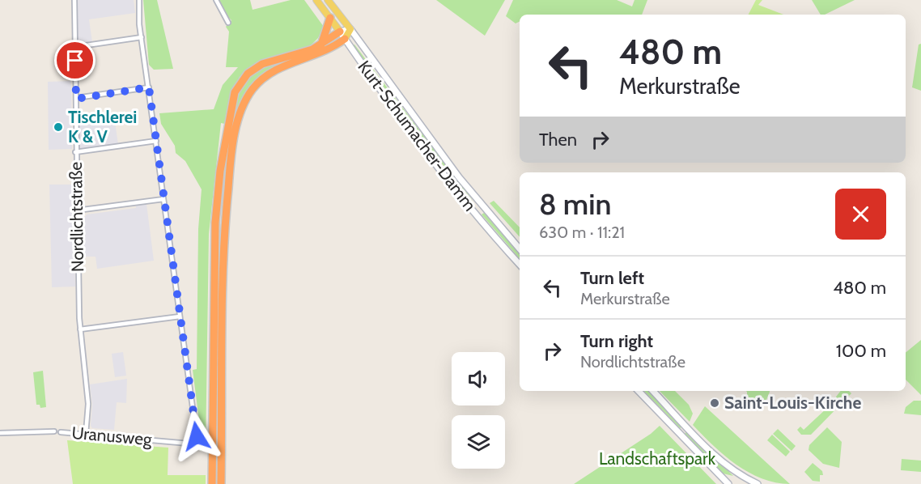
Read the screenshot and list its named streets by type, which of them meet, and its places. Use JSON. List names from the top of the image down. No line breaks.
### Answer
{"streets":{"main road":["Kurt-Schumacher-Damm"],"street":["Nordlichtstraße","Uranusweg"]},"crossings":[["Nordlichtstraße","Uranusweg"]],"parks":["Landschaftspark"],"places":["Tischlerei K & V","Saint-Louis-Kirche"],"page":{"turn":["480 m","Merkurstraße"],"then":"Then","heading":["8 min","630 m · 11:21"],"list":[{"name":"Turn left","note":"Merkurstraße","value":"480 m"},{"name":"Turn right","note":"Nordlichtstraße","value":"100 m"}]}}
